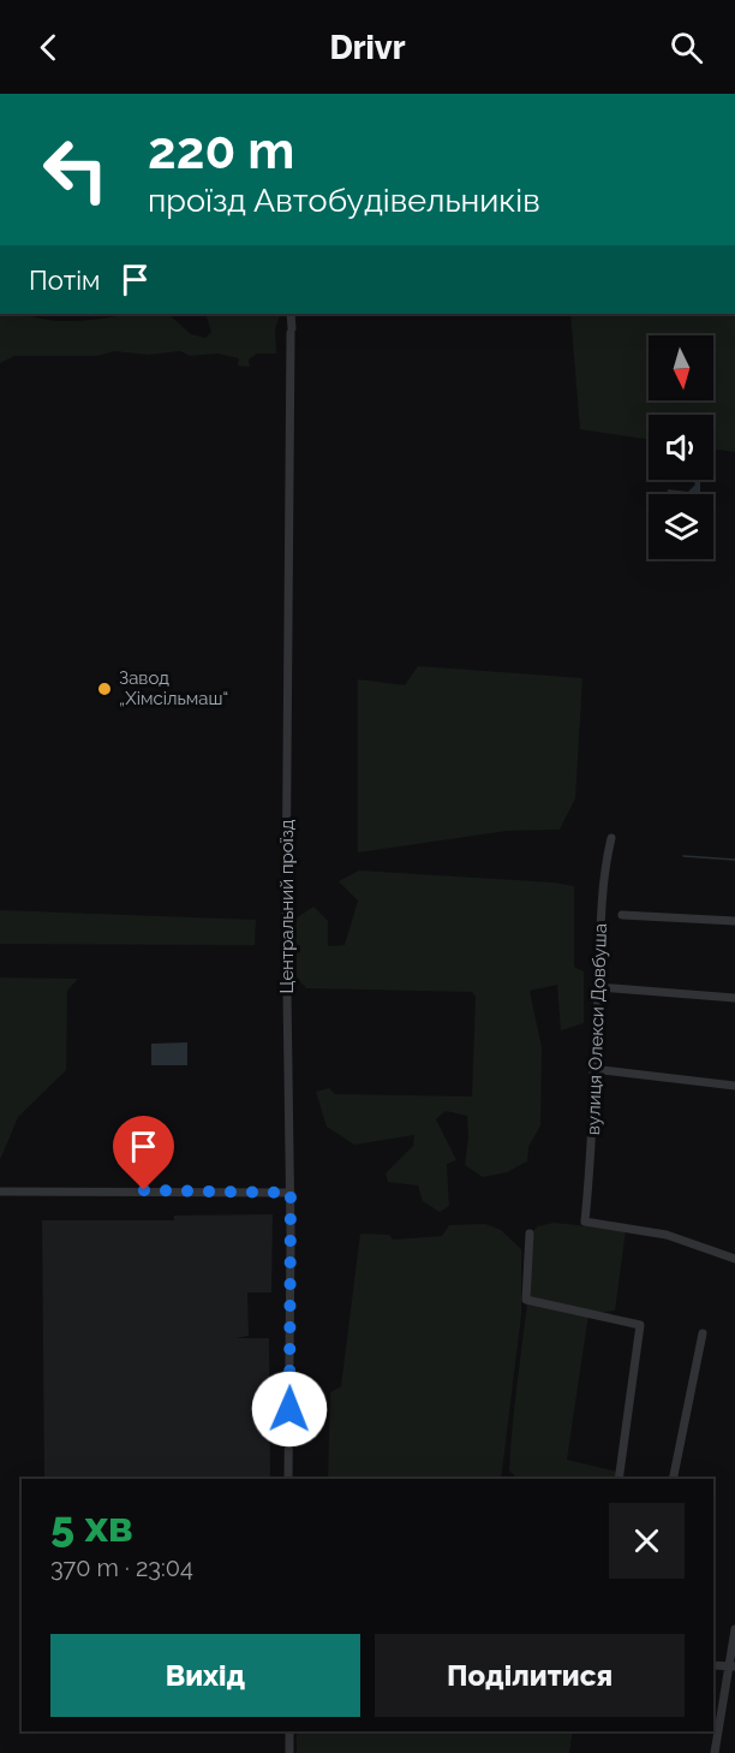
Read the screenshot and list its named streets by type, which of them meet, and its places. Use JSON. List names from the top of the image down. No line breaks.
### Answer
{"streets":{"street":["Центральний проїзд","вулиця Олекси Довбуша"]},"places":["Завод „Хімсільмаш“"],"north":"bottom","page":{"header":"Drivr","turn":["220 m","проїзд Автобудівельників"],"then":"Потім","heading":["5 хв","370 m · 23:04"],"buttons":["Вихід","Поділитися"]}}
